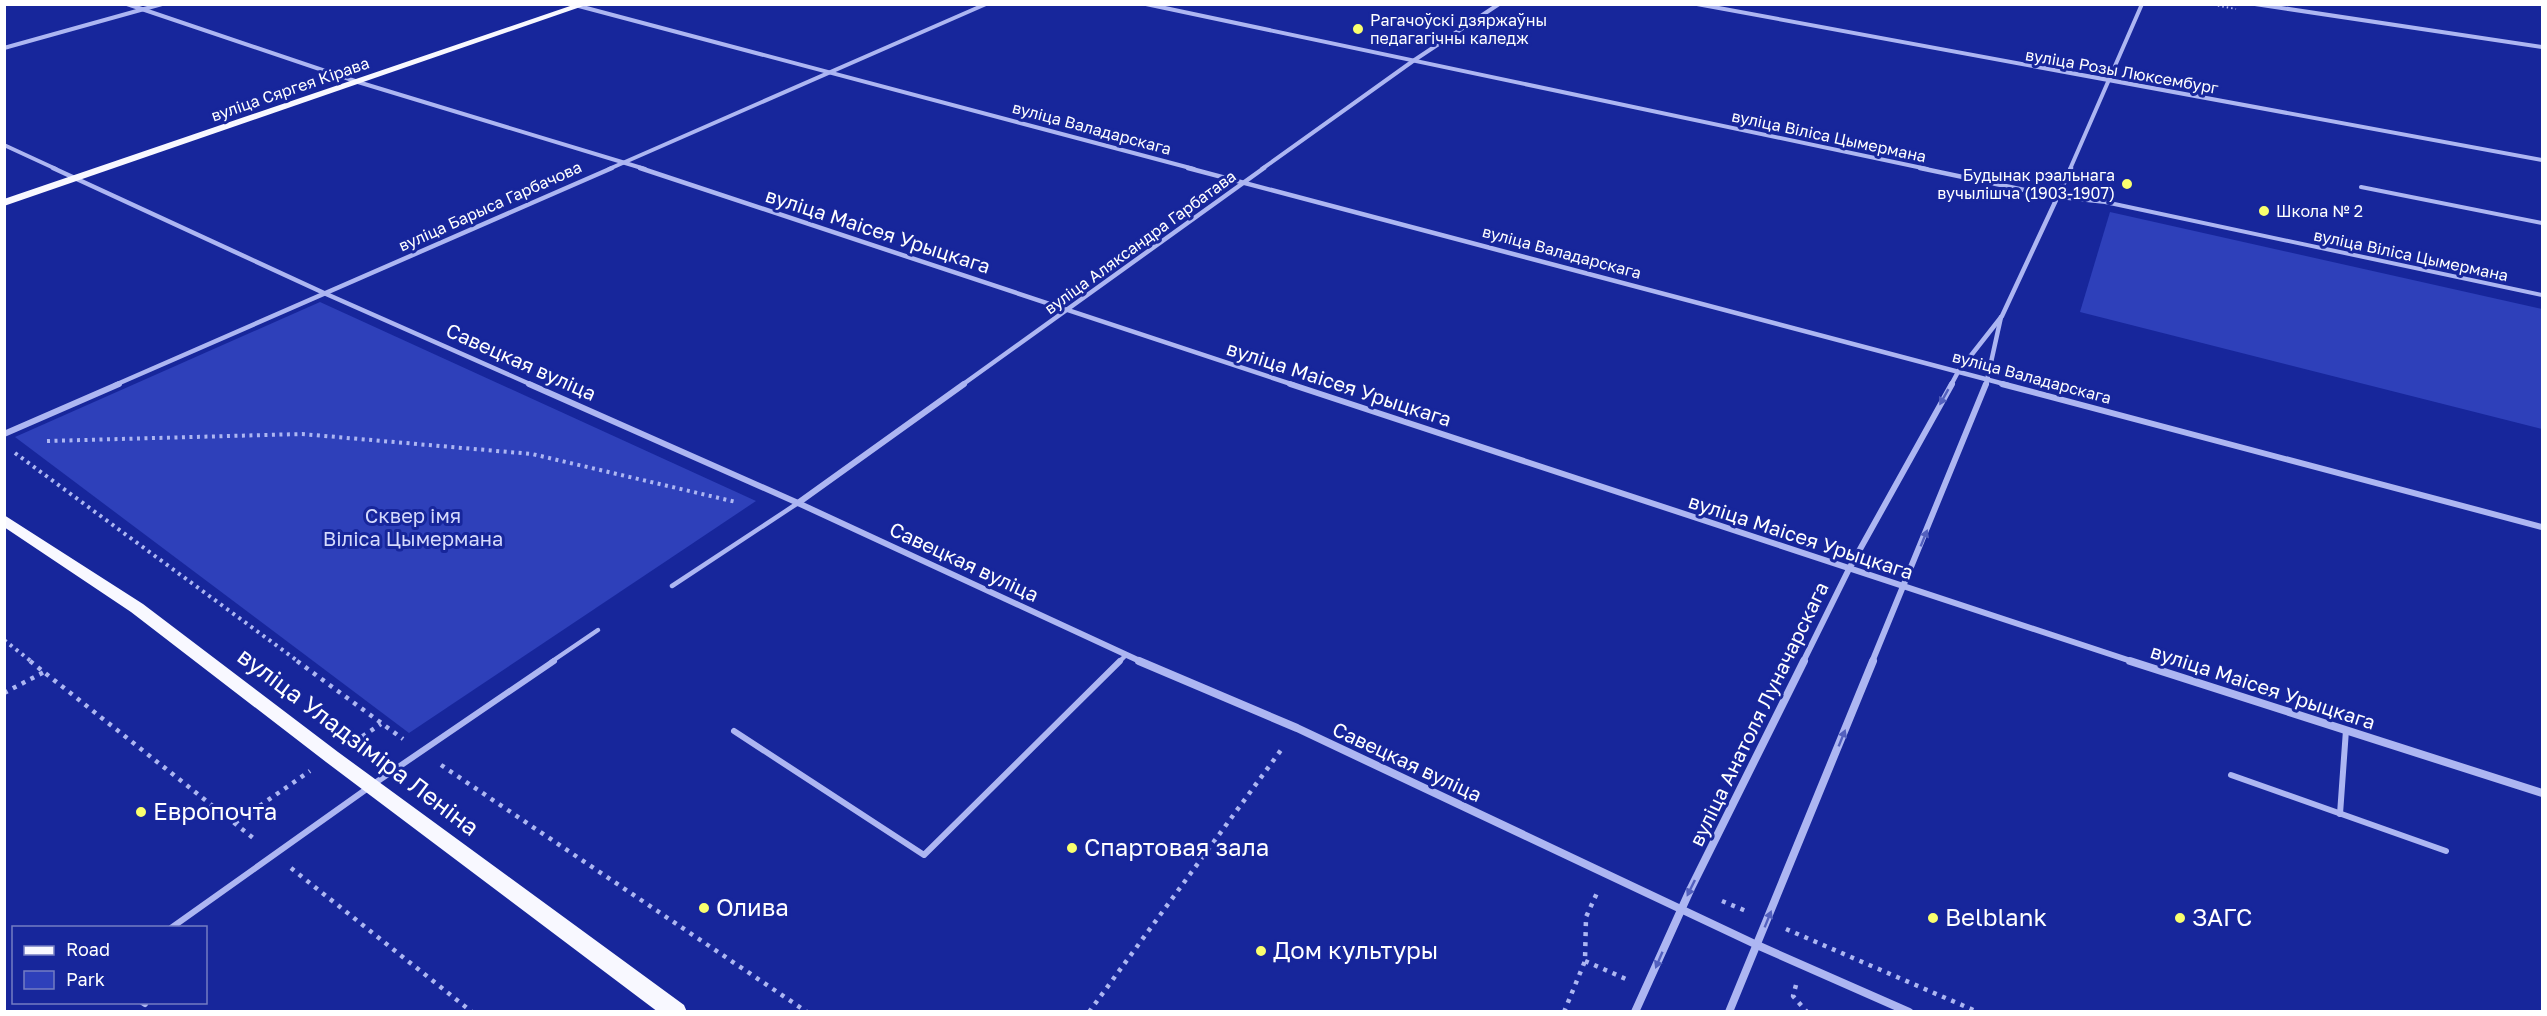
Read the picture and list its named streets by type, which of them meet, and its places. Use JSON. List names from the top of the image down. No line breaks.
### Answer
{"streets":{"main road":["вуліца Сяргея Кірава","вуліца Уладзіміра Леніна"],"street":["вуліца Розы Люксембург","вуліца Валадарскага","вуліца Віліса Цымермана","вуліца Барыса Гарбачова","вуліца Маісея Урыцкага","вуліца Аляксандра Гарбатава","Савецкая вуліца","вуліца Анатоля Луначарскага"]},"crossings":[["вуліца Розы Люксембург","вуліца Анатоля Луначарскага"],["вуліца Сяргея Кірава","вуліца Валадарскага"],["вуліца Сяргея Кірава","вуліца Маісея Урыцкага"],["вуліца Сяргея Кірава","Савецкая вуліца"],["вуліца Валадарскага","вуліца Барыса Гарбачова"],["вуліца Валадарскага","вуліца Аляксандра Гарбатава"],["вуліца Валадарскага","вуліца Анатоля Луначарскага"],["вуліца Віліса Цымермана","вуліца Аляксандра Гарбатава"],["вуліца Віліса Цымермана","вуліца Анатоля Луначарскага"],["вуліца Барыса Гарбачова","вуліца Маісея Урыцкага"],["вуліца Барыса Гарбачова","Савецкая вуліца"],["вуліца Маісея Урыцкага","вуліца Аляксандра Гарбатава"],["вуліца Маісея Урыцкага","вуліца Анатоля Луначарскага"],["вуліца Аляксандра Гарбатава","Савецкая вуліца"],["Савецкая вуліца","вуліца Анатоля Луначарскага"]],"parks":["Сквер імя Віліса Цымермана"],"places":["Рагачоўскі дзяржаўны педагагічны каледж","Будынак рэальнага вучылішча (1903-1907)","Школа № 2","Европочта","Спартовая зала","Олива","Belblank","ЗАГС","Дом культуры"],"legend":["Road","Park"]}
